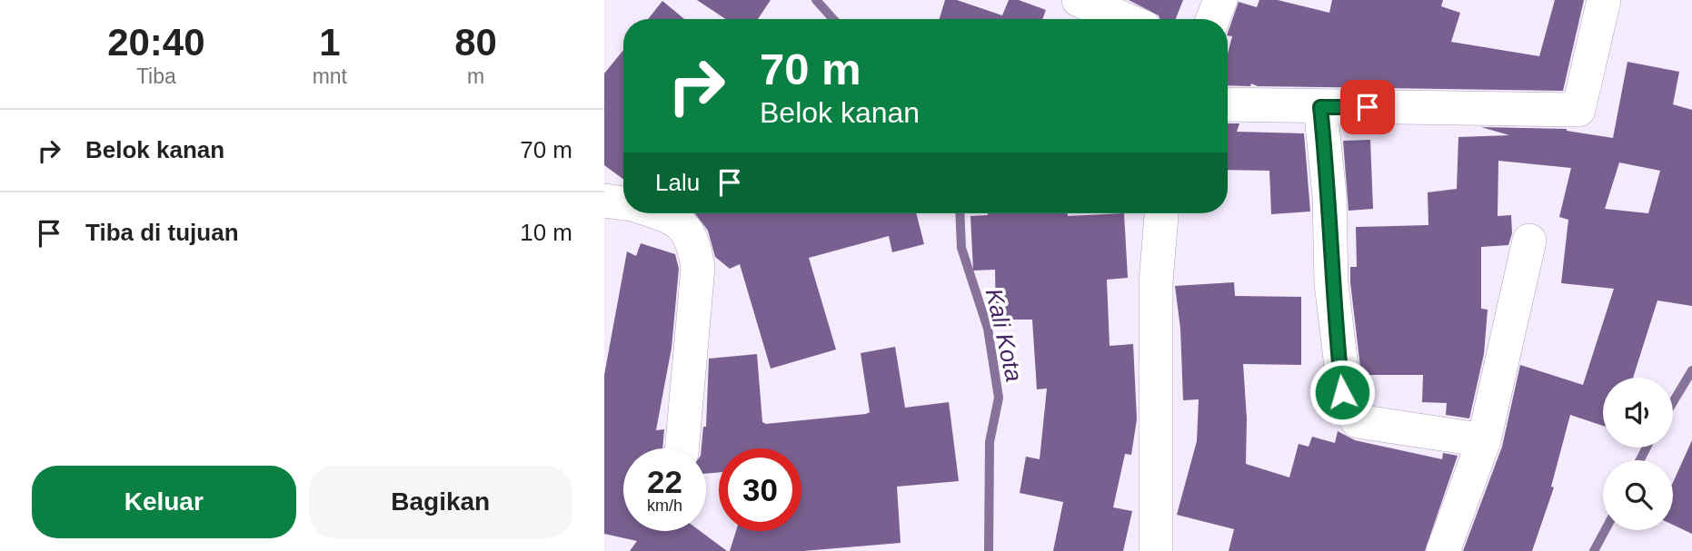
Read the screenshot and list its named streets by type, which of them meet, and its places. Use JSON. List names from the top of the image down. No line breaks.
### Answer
{"water":["Kali Kota"],"page":{"eta":["20:40","Tiba","1","mnt","80","m"],"turn":["70 m","Belok kanan"],"list":[{"name":"Belok kanan","value":"70 m"},{"name":"Tiba di tujuan","value":"10 m"}],"then":"Lalu","speed":"22 km/h","limit":"30","buttons":["Keluar","Bagikan"]}}
